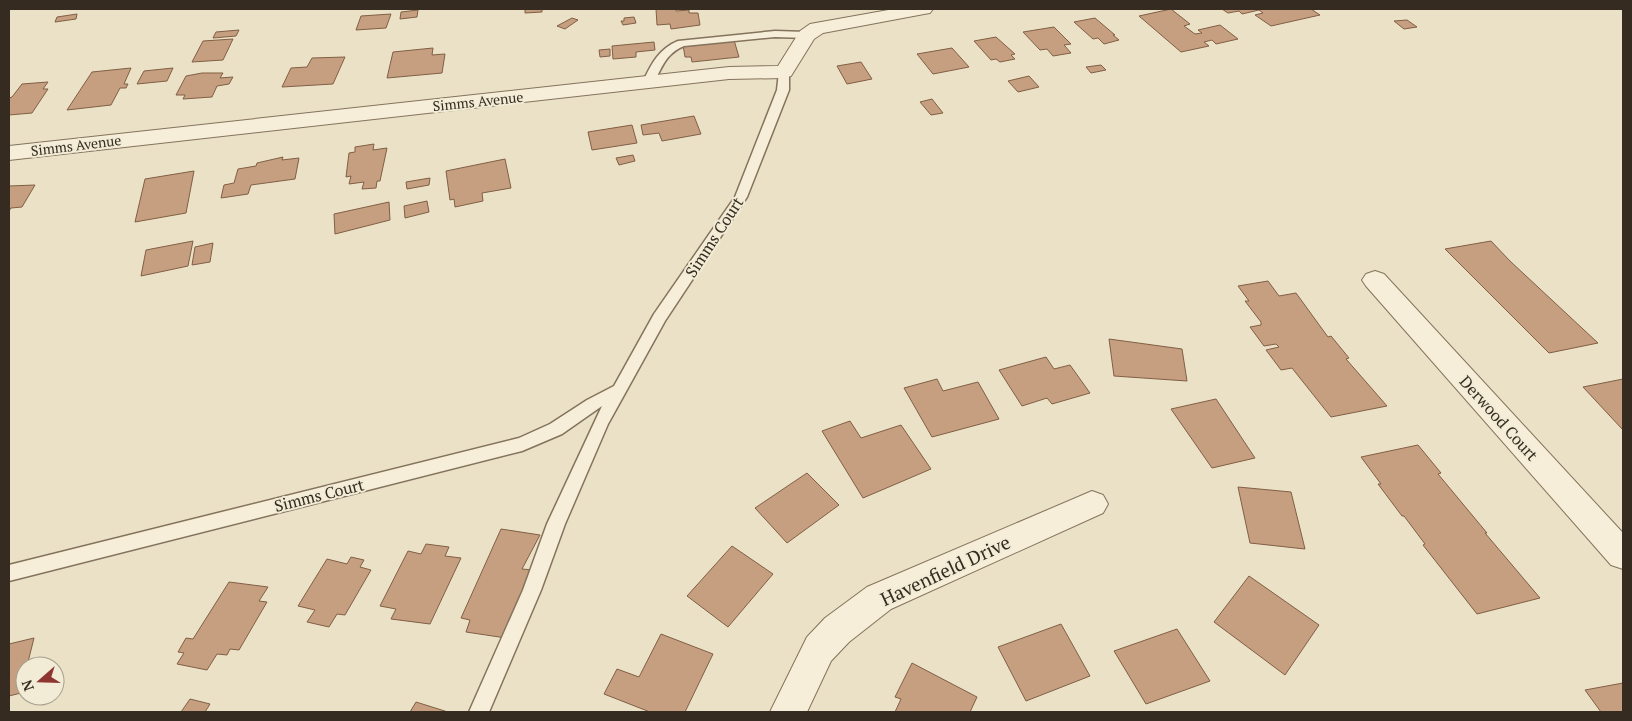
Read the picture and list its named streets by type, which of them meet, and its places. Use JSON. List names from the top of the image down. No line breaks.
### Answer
{"streets":{"street":["Simms Avenue","Derwood Court","Havenfield Drive"],"lane":["Simms Court"]},"crossings":[["Simms Avenue","Simms Court"]],"north":"left"}
